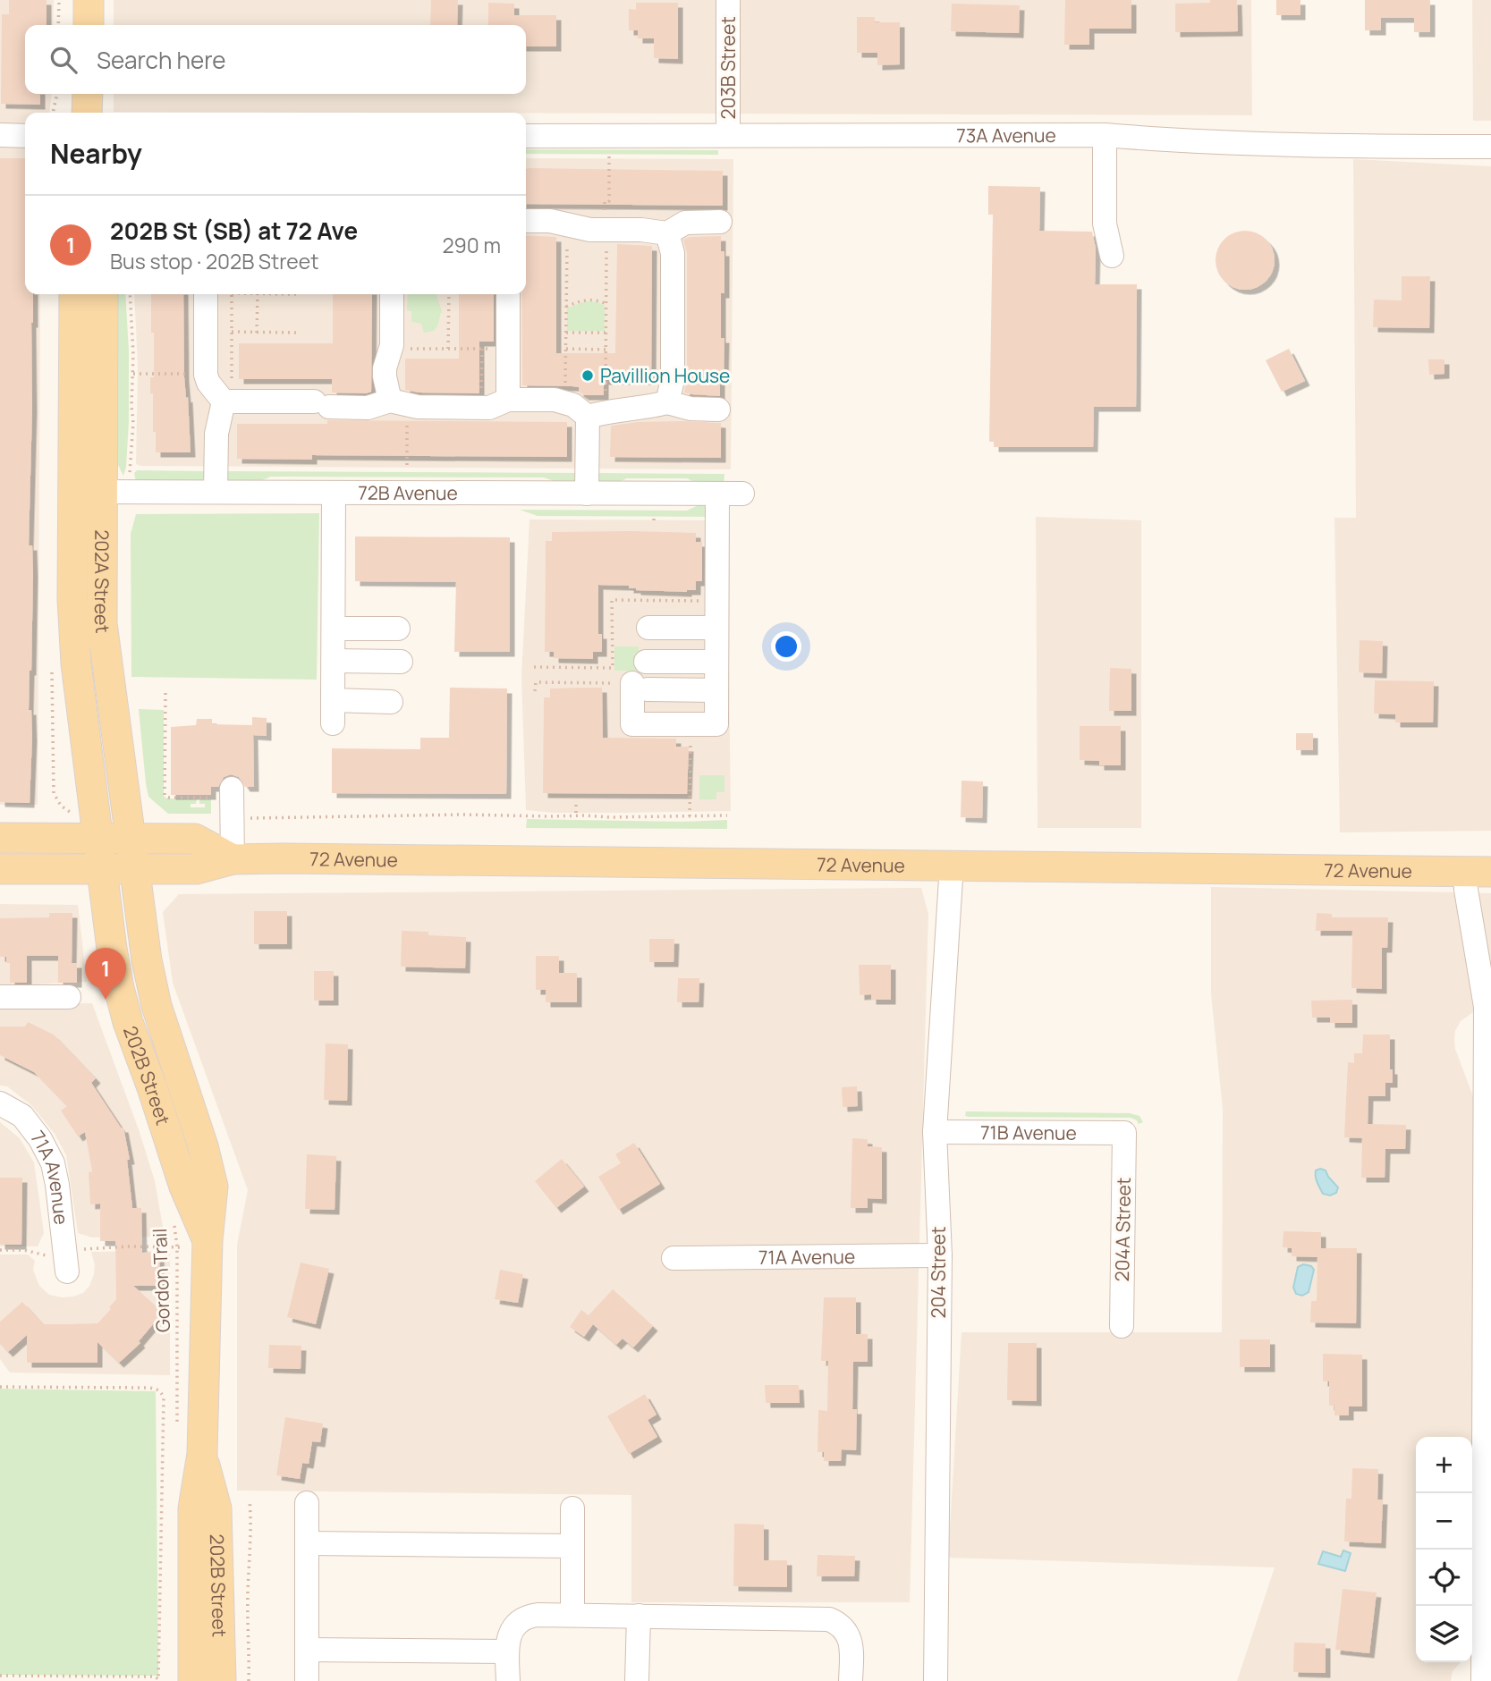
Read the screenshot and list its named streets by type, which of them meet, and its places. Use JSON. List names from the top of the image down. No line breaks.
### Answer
{"streets":{"main road":["202A Street","72 Avenue","202B Street"],"street":["203B Street","73A Avenue","72B Avenue","71B Avenue","71A Avenue","204A Street","204 Street"],"path":["Gordon Trail"]},"crossings":[["203B Street","73A Avenue"],["72B Avenue","202A Street"],["202A Street","72 Avenue"],["202A Street","202B Street"],["72 Avenue","202B Street"],["72 Avenue","204 Street"],["71B Avenue","204A Street"],["71B Avenue","204 Street"],["71A Avenue","204 Street"]],"places":["Pavillion House"],"page":{"search":"Search here","heading":"Nearby","list":[{"mark":"1","name":"202B St (SB) at 72 Ave","note":"Bus stop · 202B Street","value":"290 m"}],"pins":"1","map_buttons":["+","−"]}}
